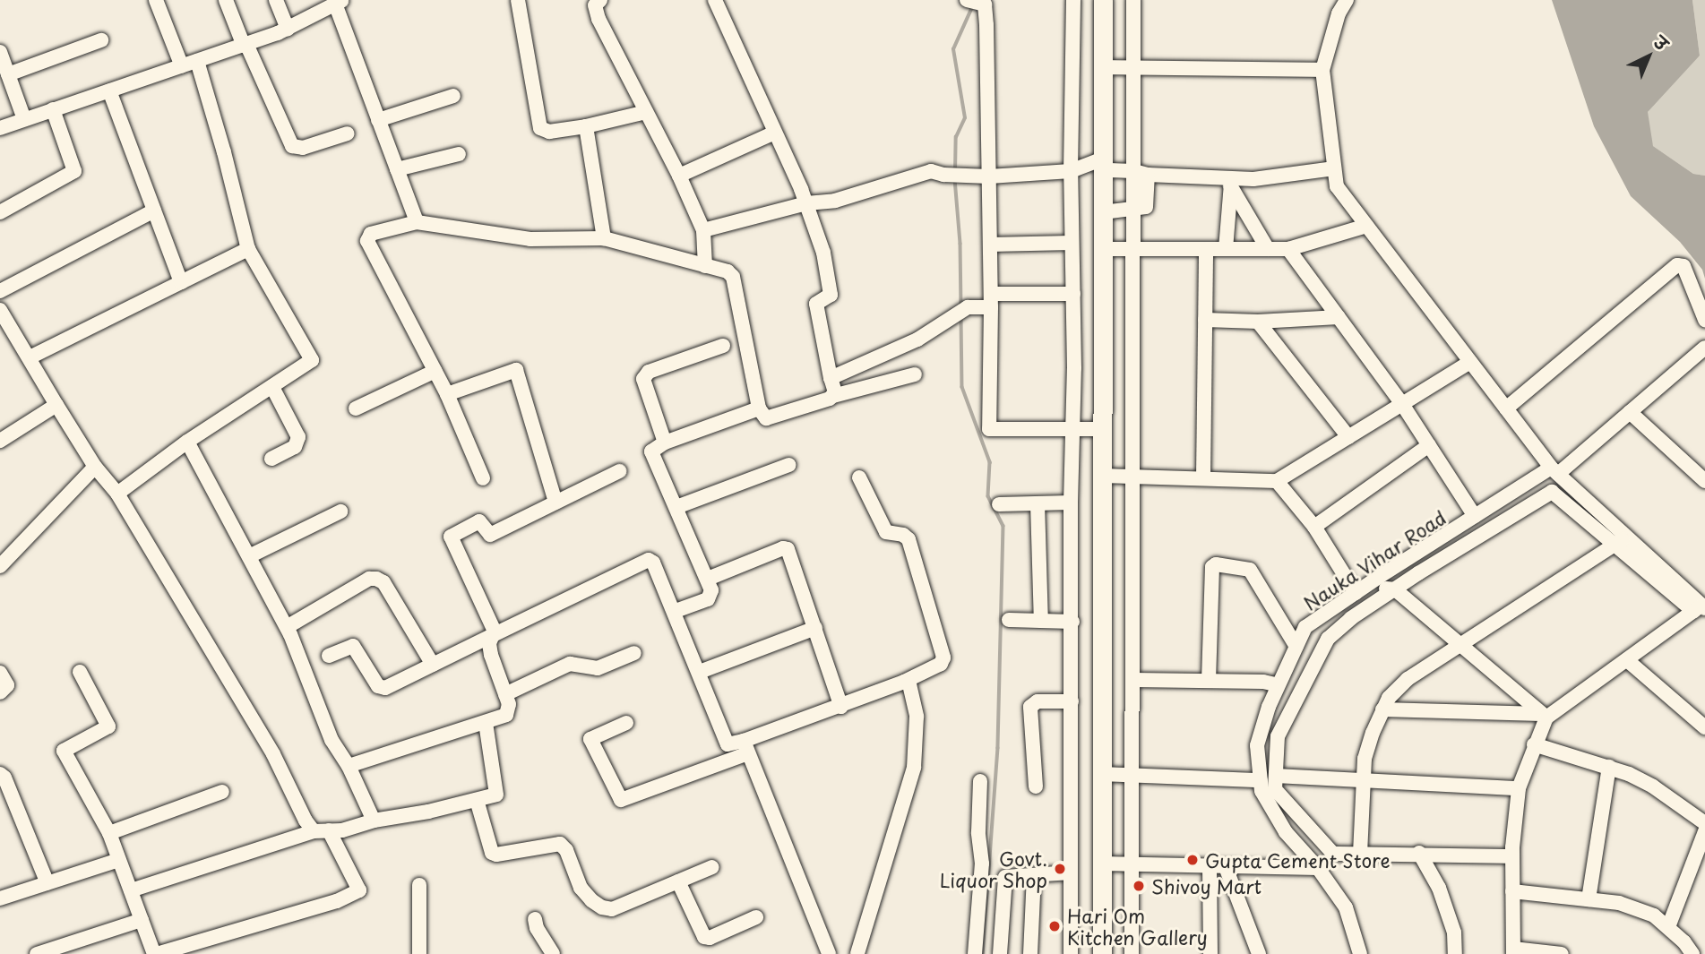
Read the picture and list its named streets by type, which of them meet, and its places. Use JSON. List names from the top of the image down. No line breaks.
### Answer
{"streets":{"street":["Nauka Vihar Road"]},"places":["Gupta Cement Store","Govt. Liquor Shop","Shivoy Mart","Hari Om Kitchen Gallery"],"north":"top right"}
